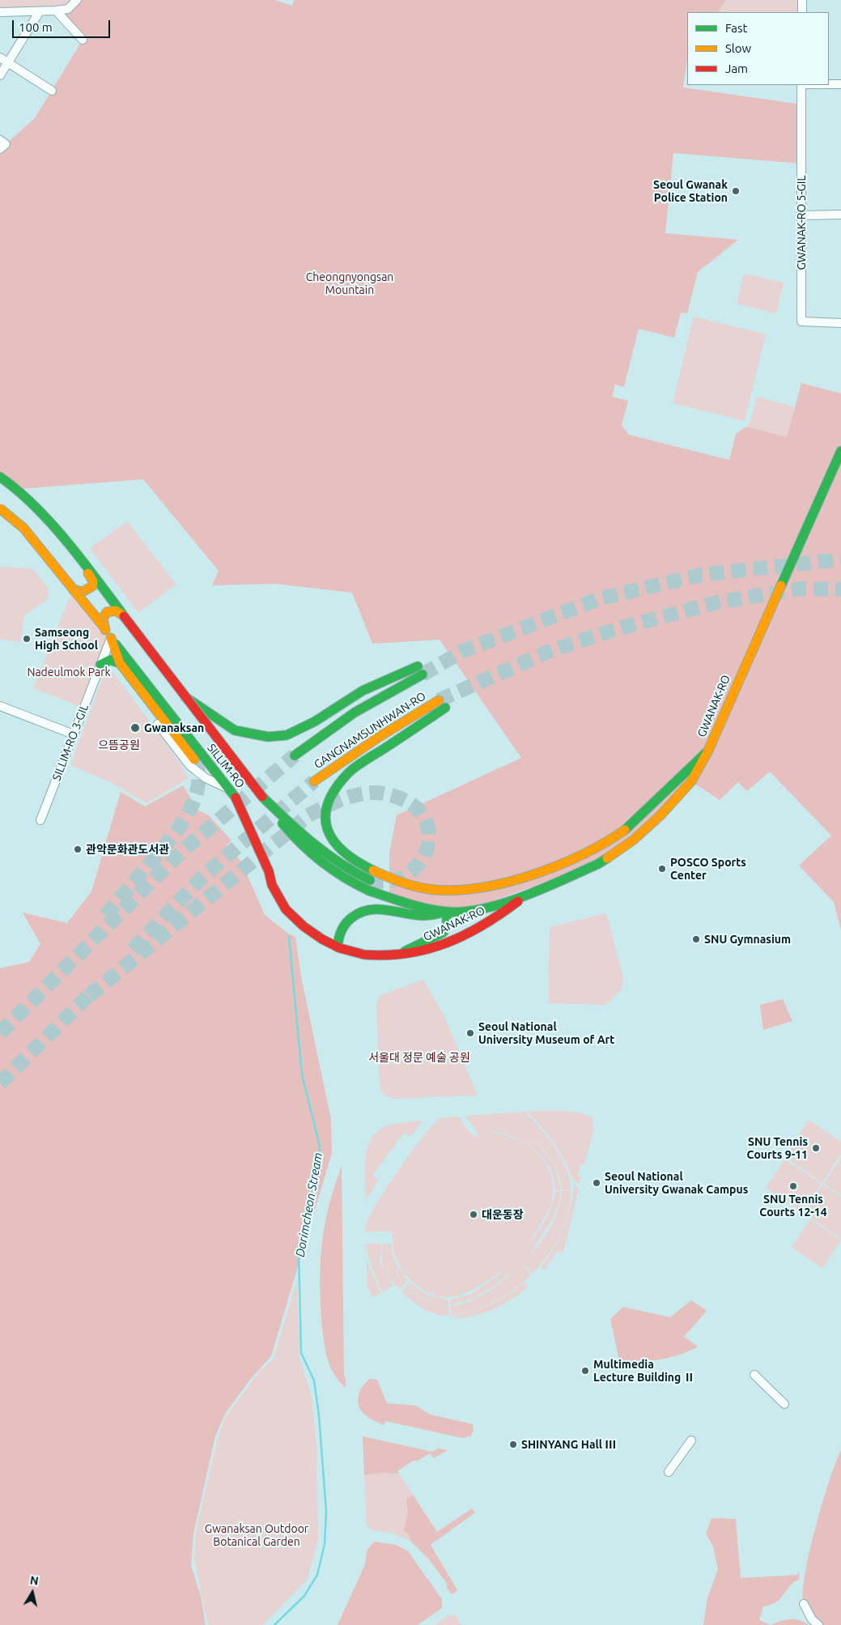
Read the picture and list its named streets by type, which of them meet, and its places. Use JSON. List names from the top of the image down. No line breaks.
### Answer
{"streets":{"main road":["GWANAK-RO","GANGNAMSUNHWAN-RO","SILLIM-RO"],"street":["GWANAK-RO 5-GIL","SILLIM-RO 3-GIL"]},"crossings":[["GWANAK-RO","GANGNAMSUNHWAN-RO"],["GWANAK-RO","SILLIM-RO"],["GANGNAMSUNHWAN-RO","SILLIM-RO"],["SILLIM-RO 3-GIL","SILLIM-RO"]],"water":["Dorimcheon Stream"],"parks":["Cheongnyongsan Mountain","Nadeulmok Park","으뜸공원","서울대 정문 예술 공원","Gwanaksan Outdoor Botanical Garden"],"places":["Seoul Gwanak Police Station","Samseong High School","Gwanaksan","관악문화관도서관","POSCO Sports Center","SNU Gymnasium","Seoul National University Museum of Art","SNU Tennis Courts 9-11","Seoul National University Gwanak Campus","SNU Tennis Courts 12-14","대운동장","Multimedia Lecture Building Ⅱ","SHINYANG Hall Ⅲ"],"legend":["Fast","Slow","Jam"],"scale_bar":"100 m","north":"top"}
